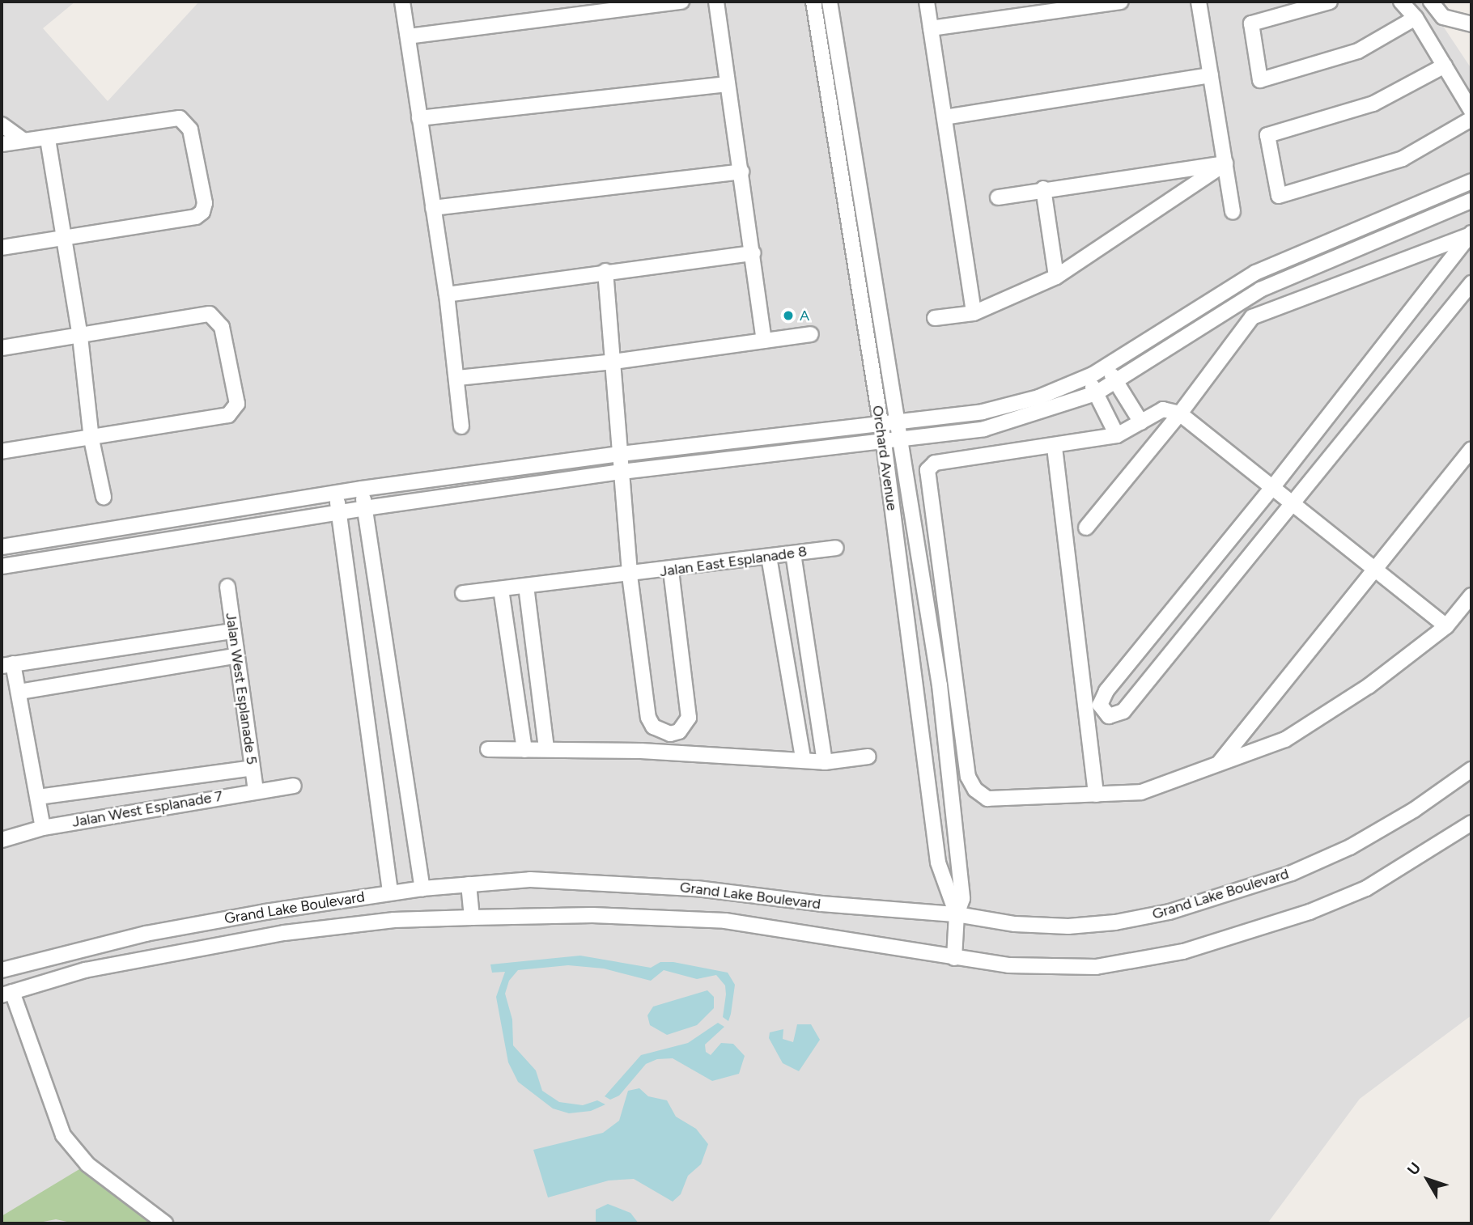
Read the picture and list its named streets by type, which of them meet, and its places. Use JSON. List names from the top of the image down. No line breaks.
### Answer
{"streets":{"street":["Orchard Avenue","Jalan East Esplanade 8","Jalan West Esplanade 5","Jalan West Esplanade 7","Grand Lake Boulevard"]},"crossings":[["Orchard Avenue","Grand Lake Boulevard"],["Jalan West Esplanade 5","Jalan West Esplanade 7"]],"places":["A"],"north":"top left"}
